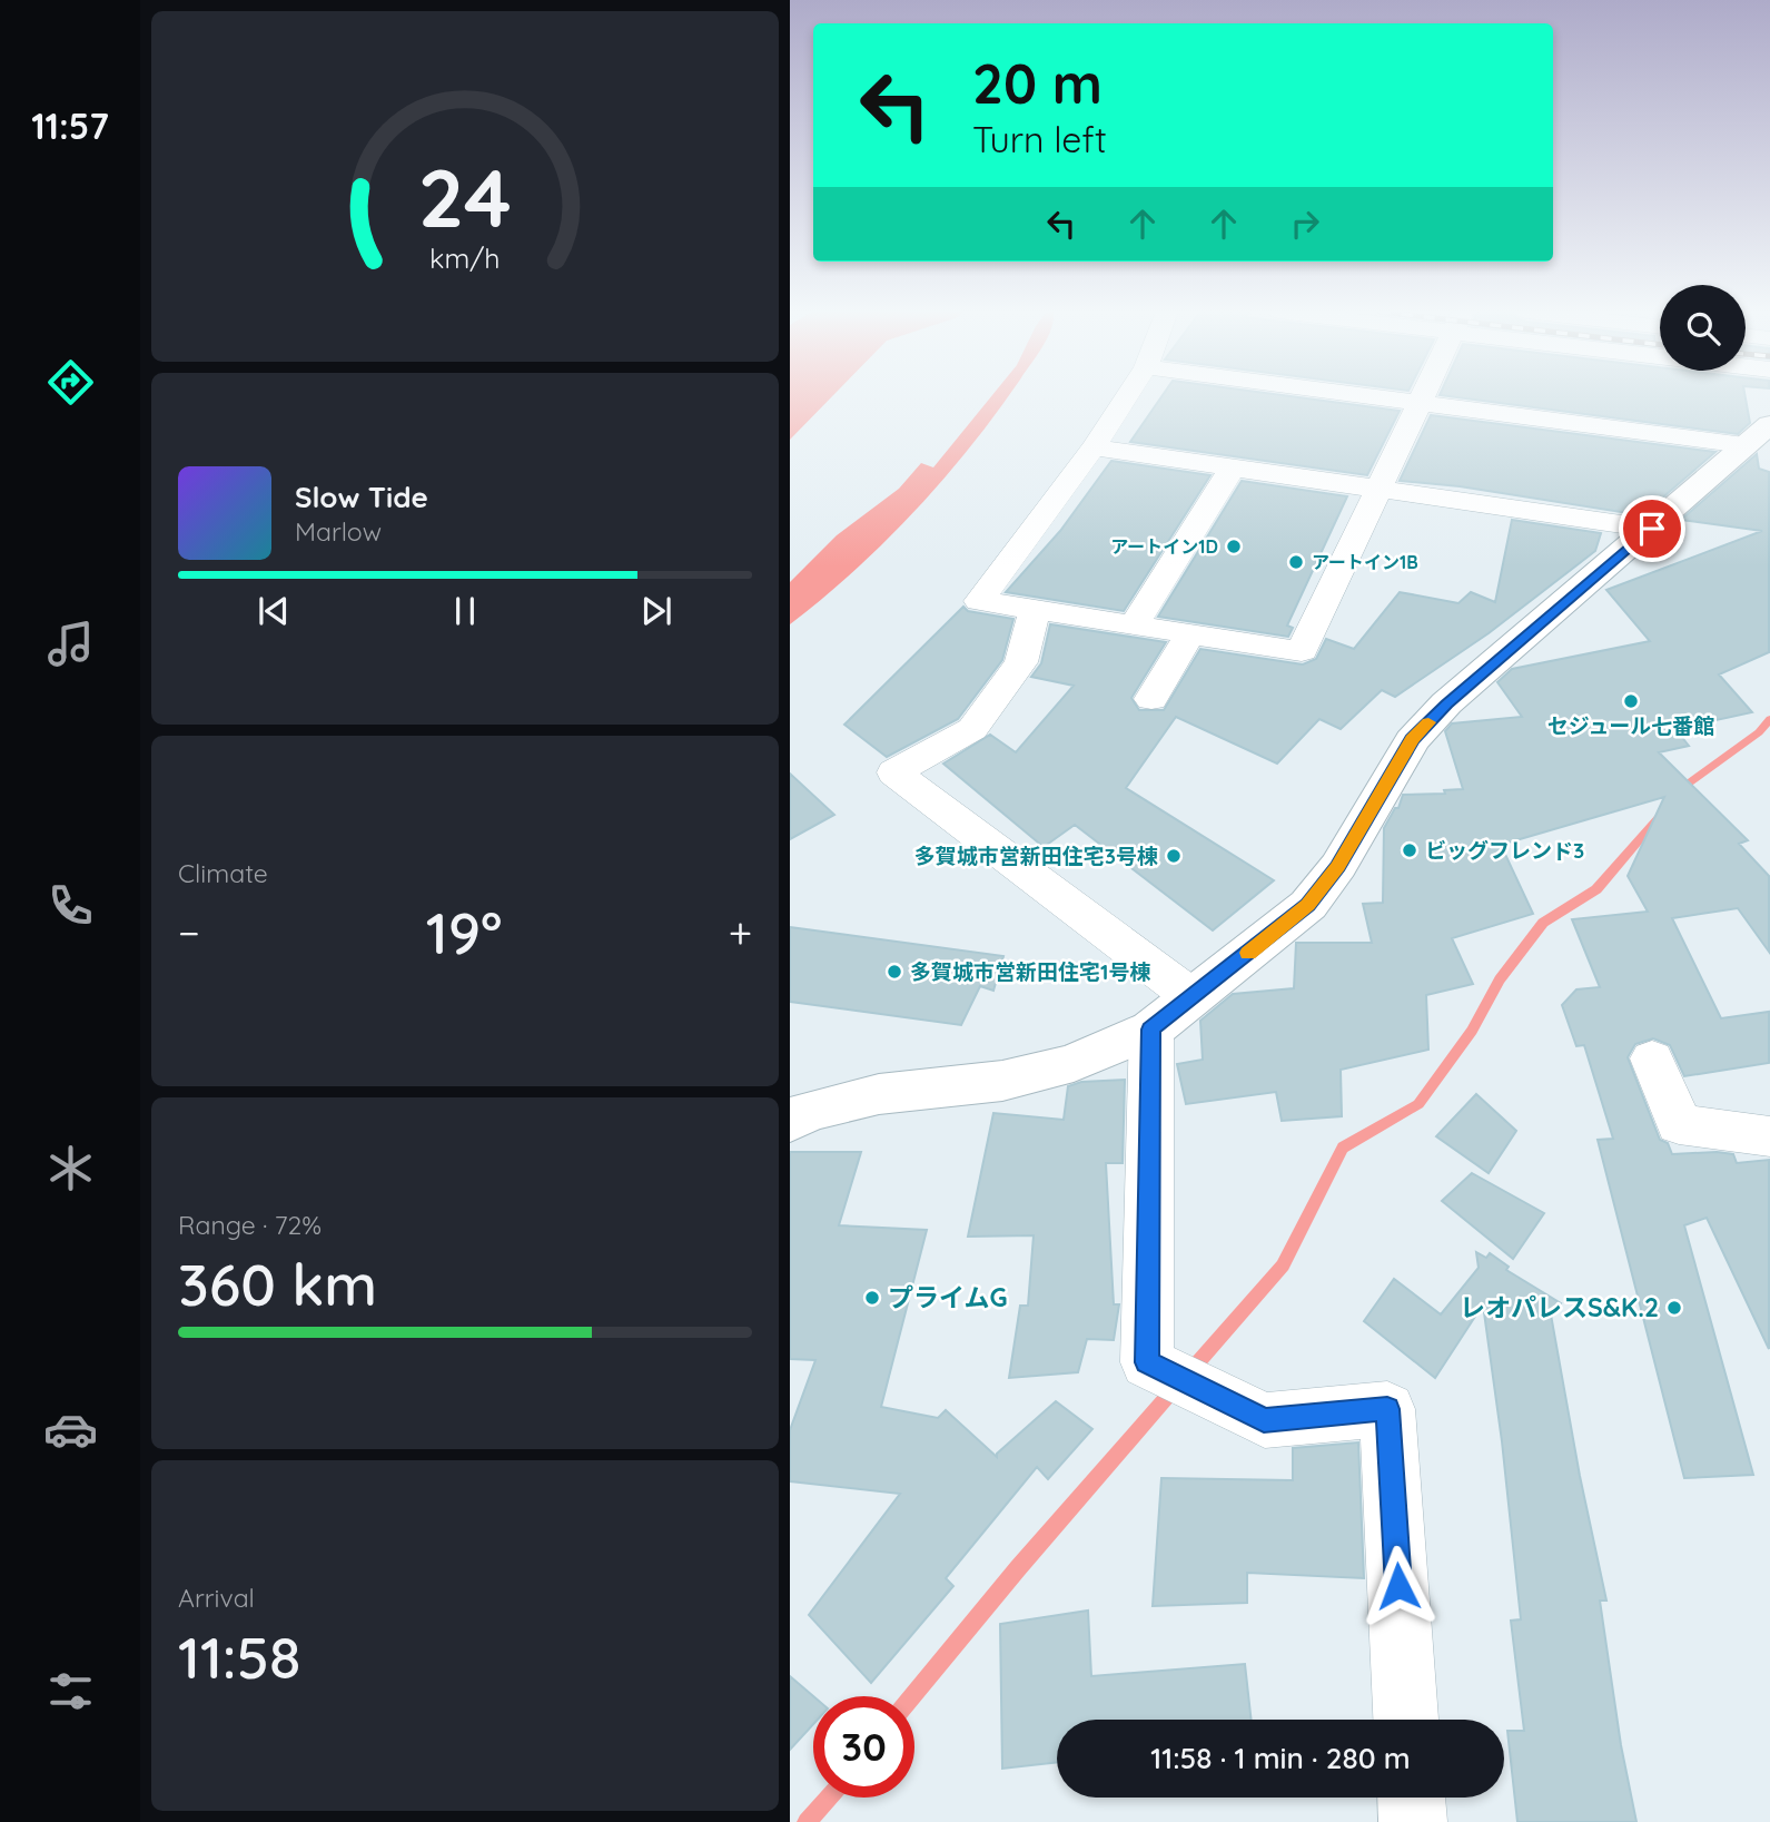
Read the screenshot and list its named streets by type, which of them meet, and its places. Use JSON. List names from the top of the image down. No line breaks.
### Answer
{"places":["アートイン1D","アートイン1B","セジュール七番館","ビッグフレンド3","多賀城市営新田住宅3号棟","多賀城市営新田住宅1号棟","プライムG","レオパレスS&K.2"],"page":{"tabs":"11:57","turn":["20 m","Turn left"],"song":["Slow Tide","Marlow"],"tile":["Climate",["Range · 72%","360 km"],["Arrival","11:58"]],"heat":["−","19°","+"],"limit":"30","trip":"11:58 · 1 min · 280 m","gauge":["24","km/h"]}}
